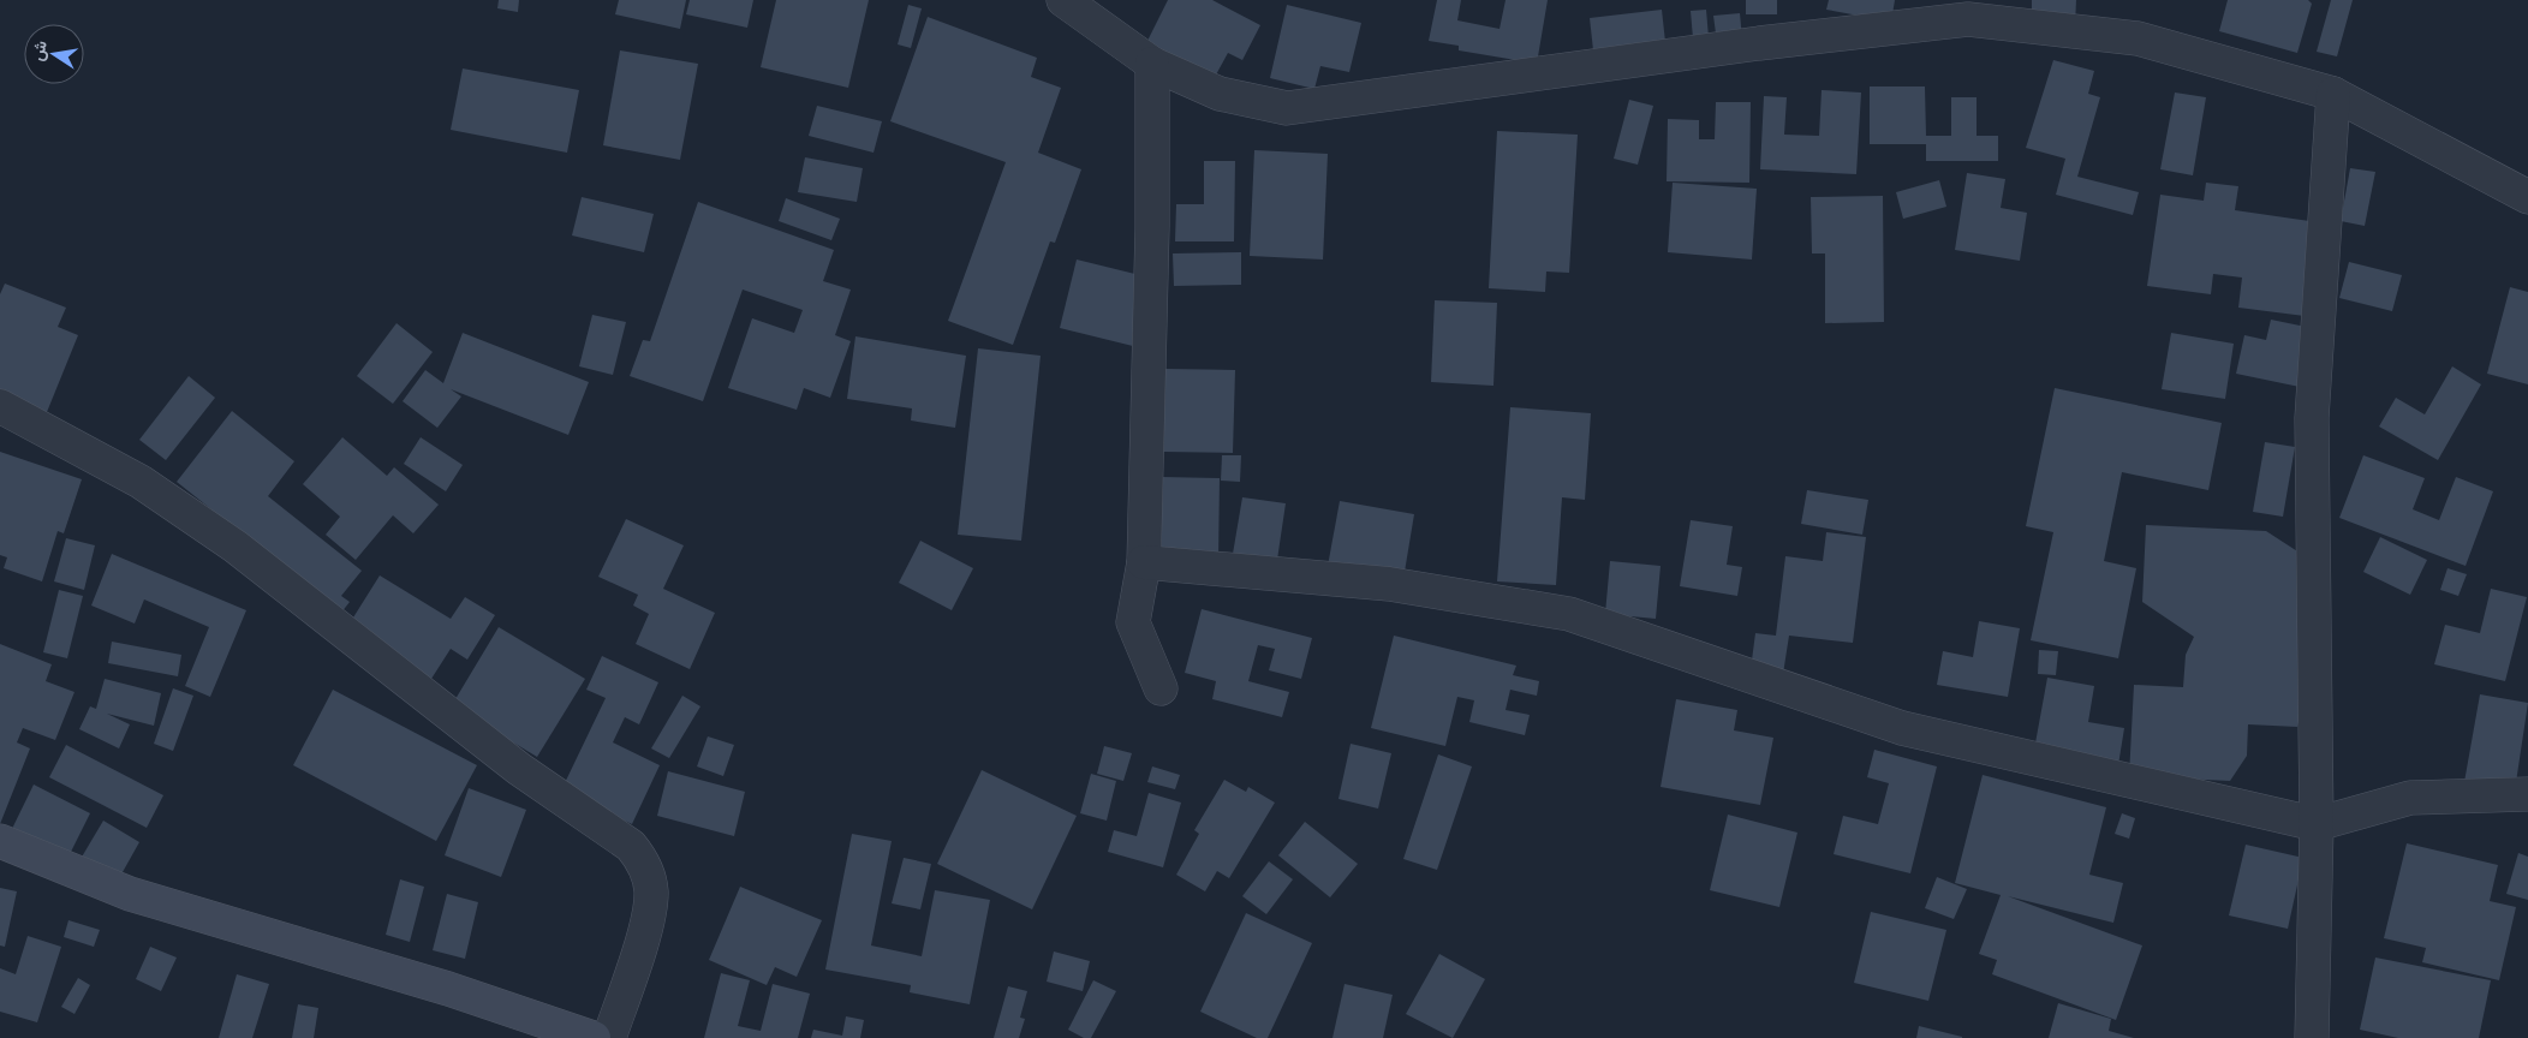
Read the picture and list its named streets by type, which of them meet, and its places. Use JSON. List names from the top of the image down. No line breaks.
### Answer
{"north":"left"}
